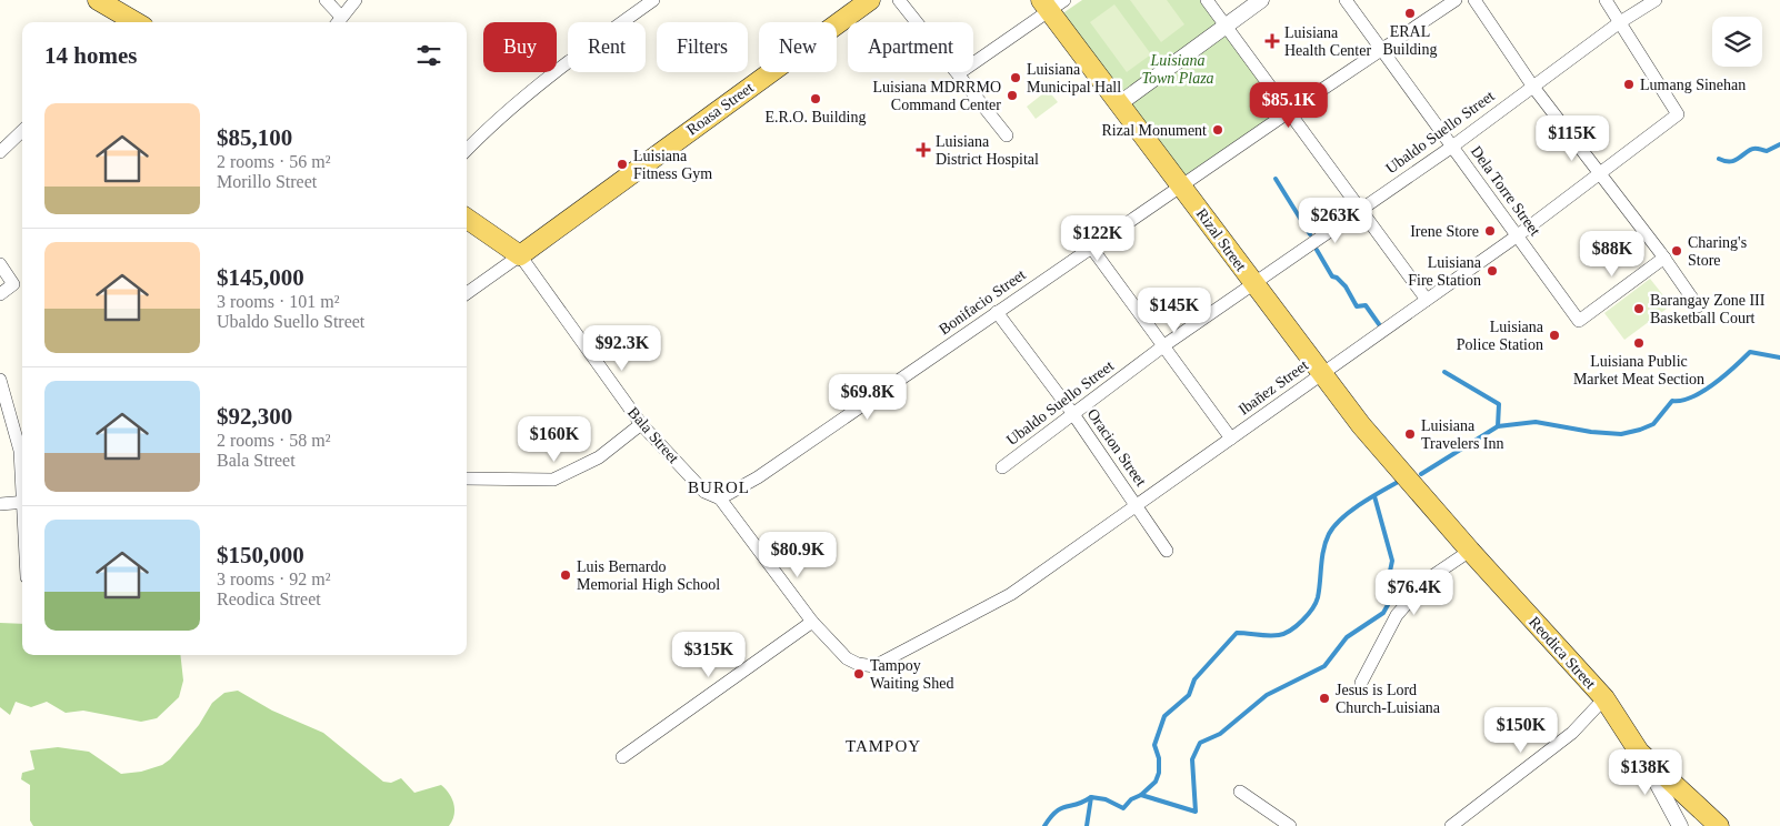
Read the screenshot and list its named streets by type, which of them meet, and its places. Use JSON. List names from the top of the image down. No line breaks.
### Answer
{"streets":{"main road":["Roasa Street","Rizal Street","Bala Street","Reodica Street"],"street":["Ubaldo Suello Street","Dela Torre Street","Bonifacio Street","Ibañez Street","Oracion Street"]},"crossings":[["Roasa Street","Bala Street"],["Ubaldo Suello Street","Dela Torre Street"],["Ubaldo Suello Street","Rizal Street"],["Ubaldo Suello Street","Ibañez Street"],["Ubaldo Suello Street","Oracion Street"],["Dela Torre Street","Bonifacio Street"],["Dela Torre Street","Ibañez Street"],["Rizal Street","Bonifacio Street"],["Rizal Street","Ibañez Street"],["Rizal Street","Reodica Street"],["Bonifacio Street","Bala Street"],["Bonifacio Street","Oracion Street"],["Ibañez Street","Bala Street"],["Ibañez Street","Oracion Street"]],"districts":["BUROL","TAMPOY"],"parks":["Luisiana Town Plaza"],"places":{"other":["ERAL Building","Luisiana Municipal Hall","Lumang Sinehan","Luisiana MDRRMO Command Center","E.R.O. Building","Rizal Monument","Luisiana Fitness Gym","Irene Store","Charing's Store","Luisiana Fire Station","Barangay Zone III Basketball Court","Luisiana Police Station","Luisiana Public Market Meat Section","Luisiana Travelers Inn","Luis Bernardo Memorial High School","Tampoy Waiting Shed","Jesus is Lord Church-Luisiana"],"health":["Luisiana Health Center","Luisiana District Hospital"]},"page":{"chip":["Buy","Rent","Filters","New","Apartment"],"heading":"14 homes","price":["$85.1K","$115K","$263K","$122K","$88K","$145K","$92.3K","$69.8K","$160K","$80.9K","$76.4K","$315K","$150K","$138K"],"list":[{"name":"$85,100","note":"2 rooms · 56 m² · Morillo Street"},{"name":"$145,000","note":"3 rooms · 101 m² · Ubaldo Suello Street"},{"name":"$92,300","note":"2 rooms · 58 m² · Bala Street"},{"name":"$150,000","note":"3 rooms · 92 m² · Reodica Street"}]}}
